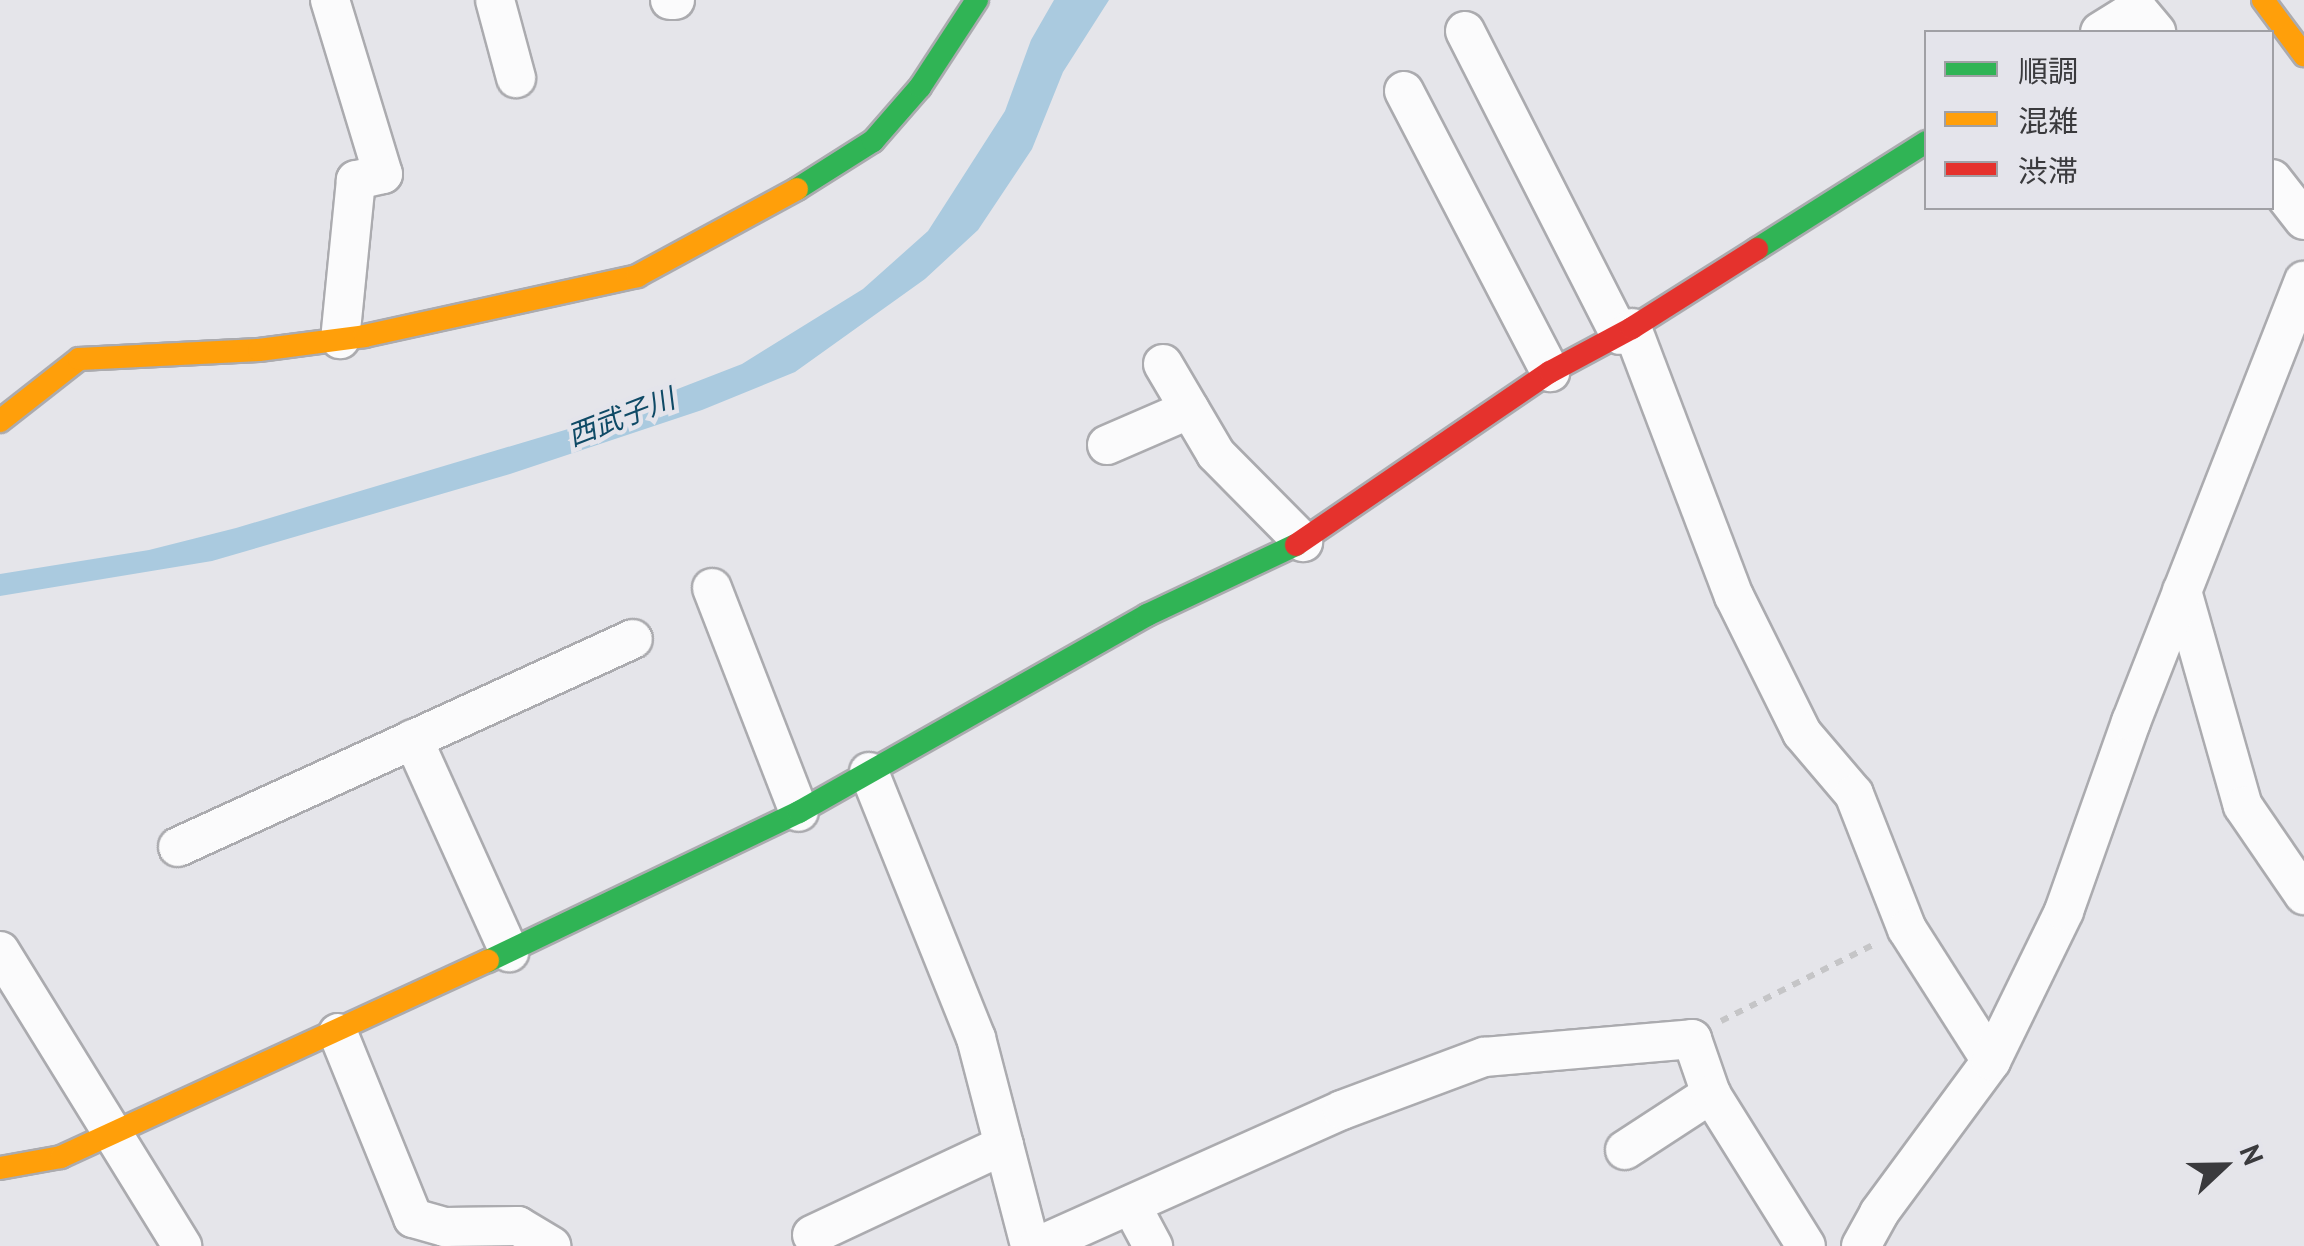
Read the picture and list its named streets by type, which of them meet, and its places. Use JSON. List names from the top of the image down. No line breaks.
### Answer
{"water":["西武子川"],"legend":["順調","混雑","渋滞"],"north":"right"}
